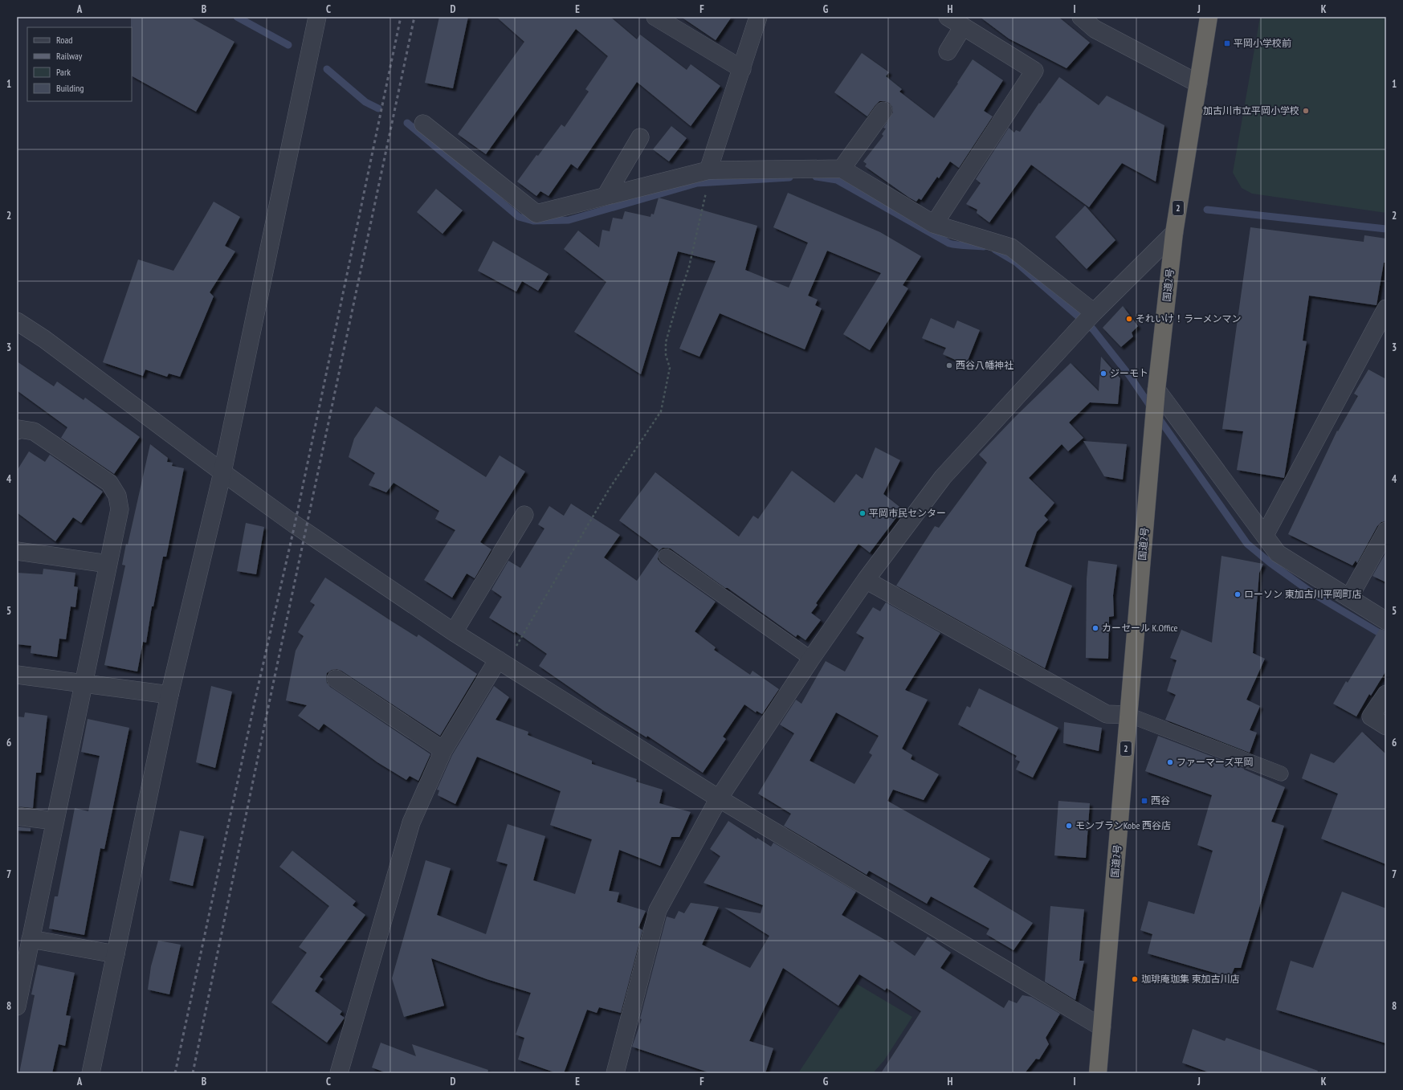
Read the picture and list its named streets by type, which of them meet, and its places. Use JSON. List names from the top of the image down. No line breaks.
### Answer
{"streets":{"highway":["2","国道2号"]},"places":{"transit":["平岡小学校前","西谷"],"other":["加古川市立平岡小学校","それいけ！ラーメンマン","西谷八幡神社","ジーモト","平岡市民センター","ローソン 東加古川平岡町店","カーセール K.Office","ファーマーズ平岡","モンブランKobe 西谷店","珈琲庵珈集 東加古川店"]},"legend":["Road","Railway","Park","Building"],"grid":{"columns":["A","B","C","D","E","F","G","H","I","J","K"],"rows":["1","2","3","4","5","6","7","8"]}}
